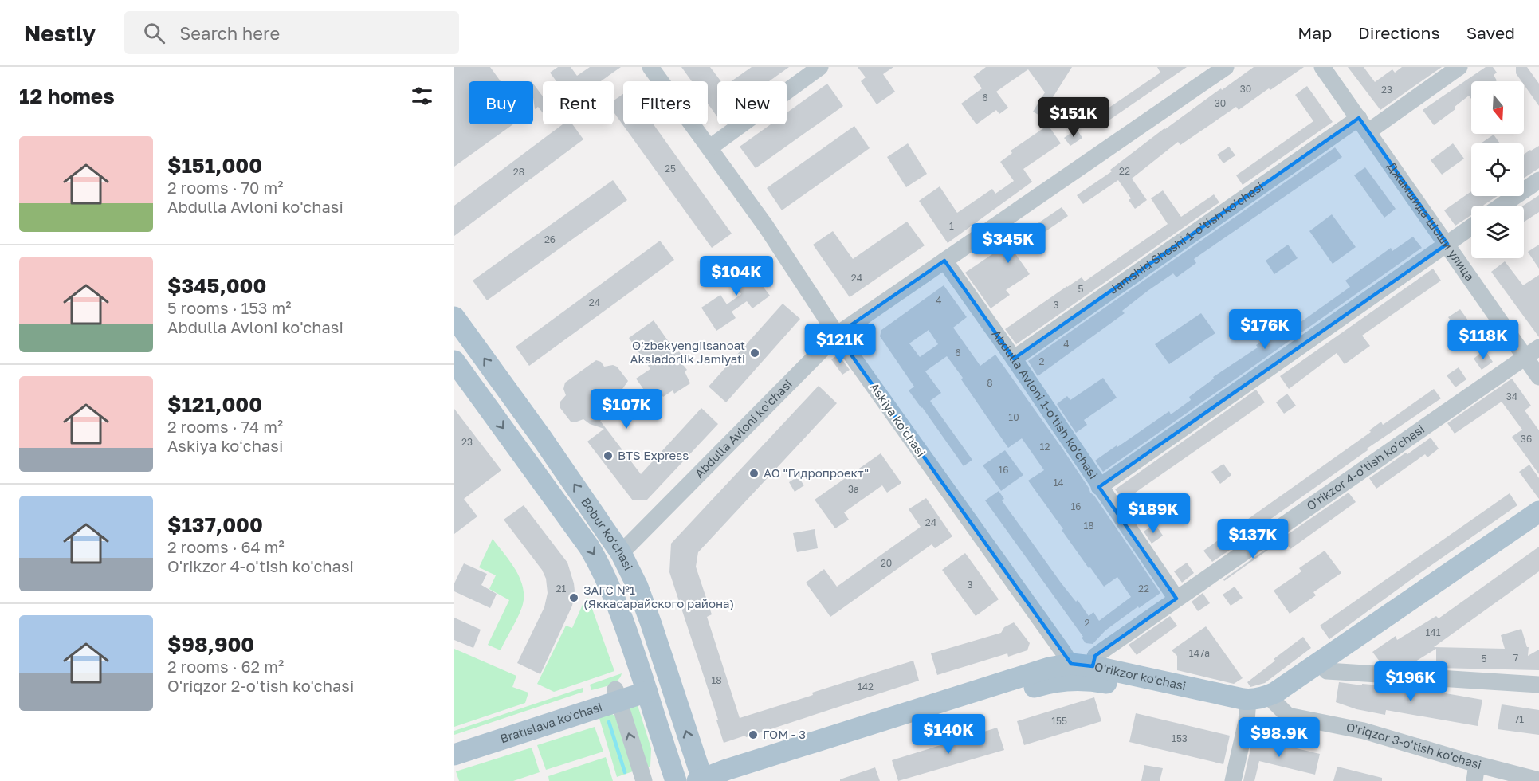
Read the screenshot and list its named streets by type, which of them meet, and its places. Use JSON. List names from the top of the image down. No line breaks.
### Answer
{"streets":{"main road":["Bobur ko'chasi","O'rikzor ko'chasi","Bratislava ko'chasi"],"street":["Джамшида Шоши улица","Jamshid Shoshi 1-o'tish ko'chasi","Abdulla Avloni 1-o'tish ko'chasi","Askiya koʻchasi","Abdulla Avloni ko'chasi","O'rikzor 4-o'tish ko'chasi","O'riqzor 3-o'tish ko'chasi"]},"crossings":[["Джамшида Шоши улица","Jamshid Shoshi 1-o'tish ko'chasi"],["Джамшида Шоши улица","O'rikzor 4-o'tish ko'chasi"],["Jamshid Shoshi 1-o'tish ko'chasi","Abdulla Avloni 1-o'tish ko'chasi"],["Abdulla Avloni 1-o'tish ko'chasi","Abdulla Avloni ko'chasi"],["Abdulla Avloni 1-o'tish ko'chasi","O'rikzor 4-o'tish ko'chasi"],["Askiya koʻchasi","Abdulla Avloni ko'chasi"],["Askiya koʻchasi","O'rikzor 4-o'tish ko'chasi"],["Askiya koʻchasi","O'rikzor ko'chasi"],["Abdulla Avloni ko'chasi","Bobur ko'chasi"],["O'rikzor 4-o'tish ko'chasi","O'rikzor ko'chasi"],["Bobur ko'chasi","O'rikzor ko'chasi"],["Bobur ko'chasi","Bratislava ko'chasi"],["O'rikzor ko'chasi","O'riqzor 3-o'tish ko'chasi"]],"places":["O'zbekyengilsanoat Aksiadorlik Jamiyati","BTS Express","АО \"Гидропроект\"","ЗАГС №1 (Яккасарайского района)","ГОМ - 3"],"house_numbers":["30","23","6","30","25","22","28","1","26","24","5","4","24","3","4","6","2","8","34","10","36","23","12","16","14","3а","16","24","18","20","3","21","22","2","141","147a","7","5","18","142","71","155","153"],"north":"bottom","page":{"header":"Nestly","search":"Search here","nav":["Map","Directions","Saved"],"heading":"12 homes","chip":["Buy","Rent","Filters","New"],"price":["$151K","$345K","$104K","$176K","$118K","$121K","$107K","$189K","$137K","$196K","$140K","$98.9K"],"list":[{"name":"$151,000","note":"2 rooms · 70 m² · Abdulla Avloni ko'chasi"},{"name":"$345,000","note":"5 rooms · 153 m² · Abdulla Avloni ko'chasi"},{"name":"$121,000","note":"2 rooms · 74 m² · Askiya koʻchasi"},{"name":"$137,000","note":"2 rooms · 64 m² · O'rikzor 4-o'tish ko'chasi"},{"name":"$98,900","note":"2 rooms · 62 m² · O'riqzor 2-o'tish ko'chasi"}]}}
